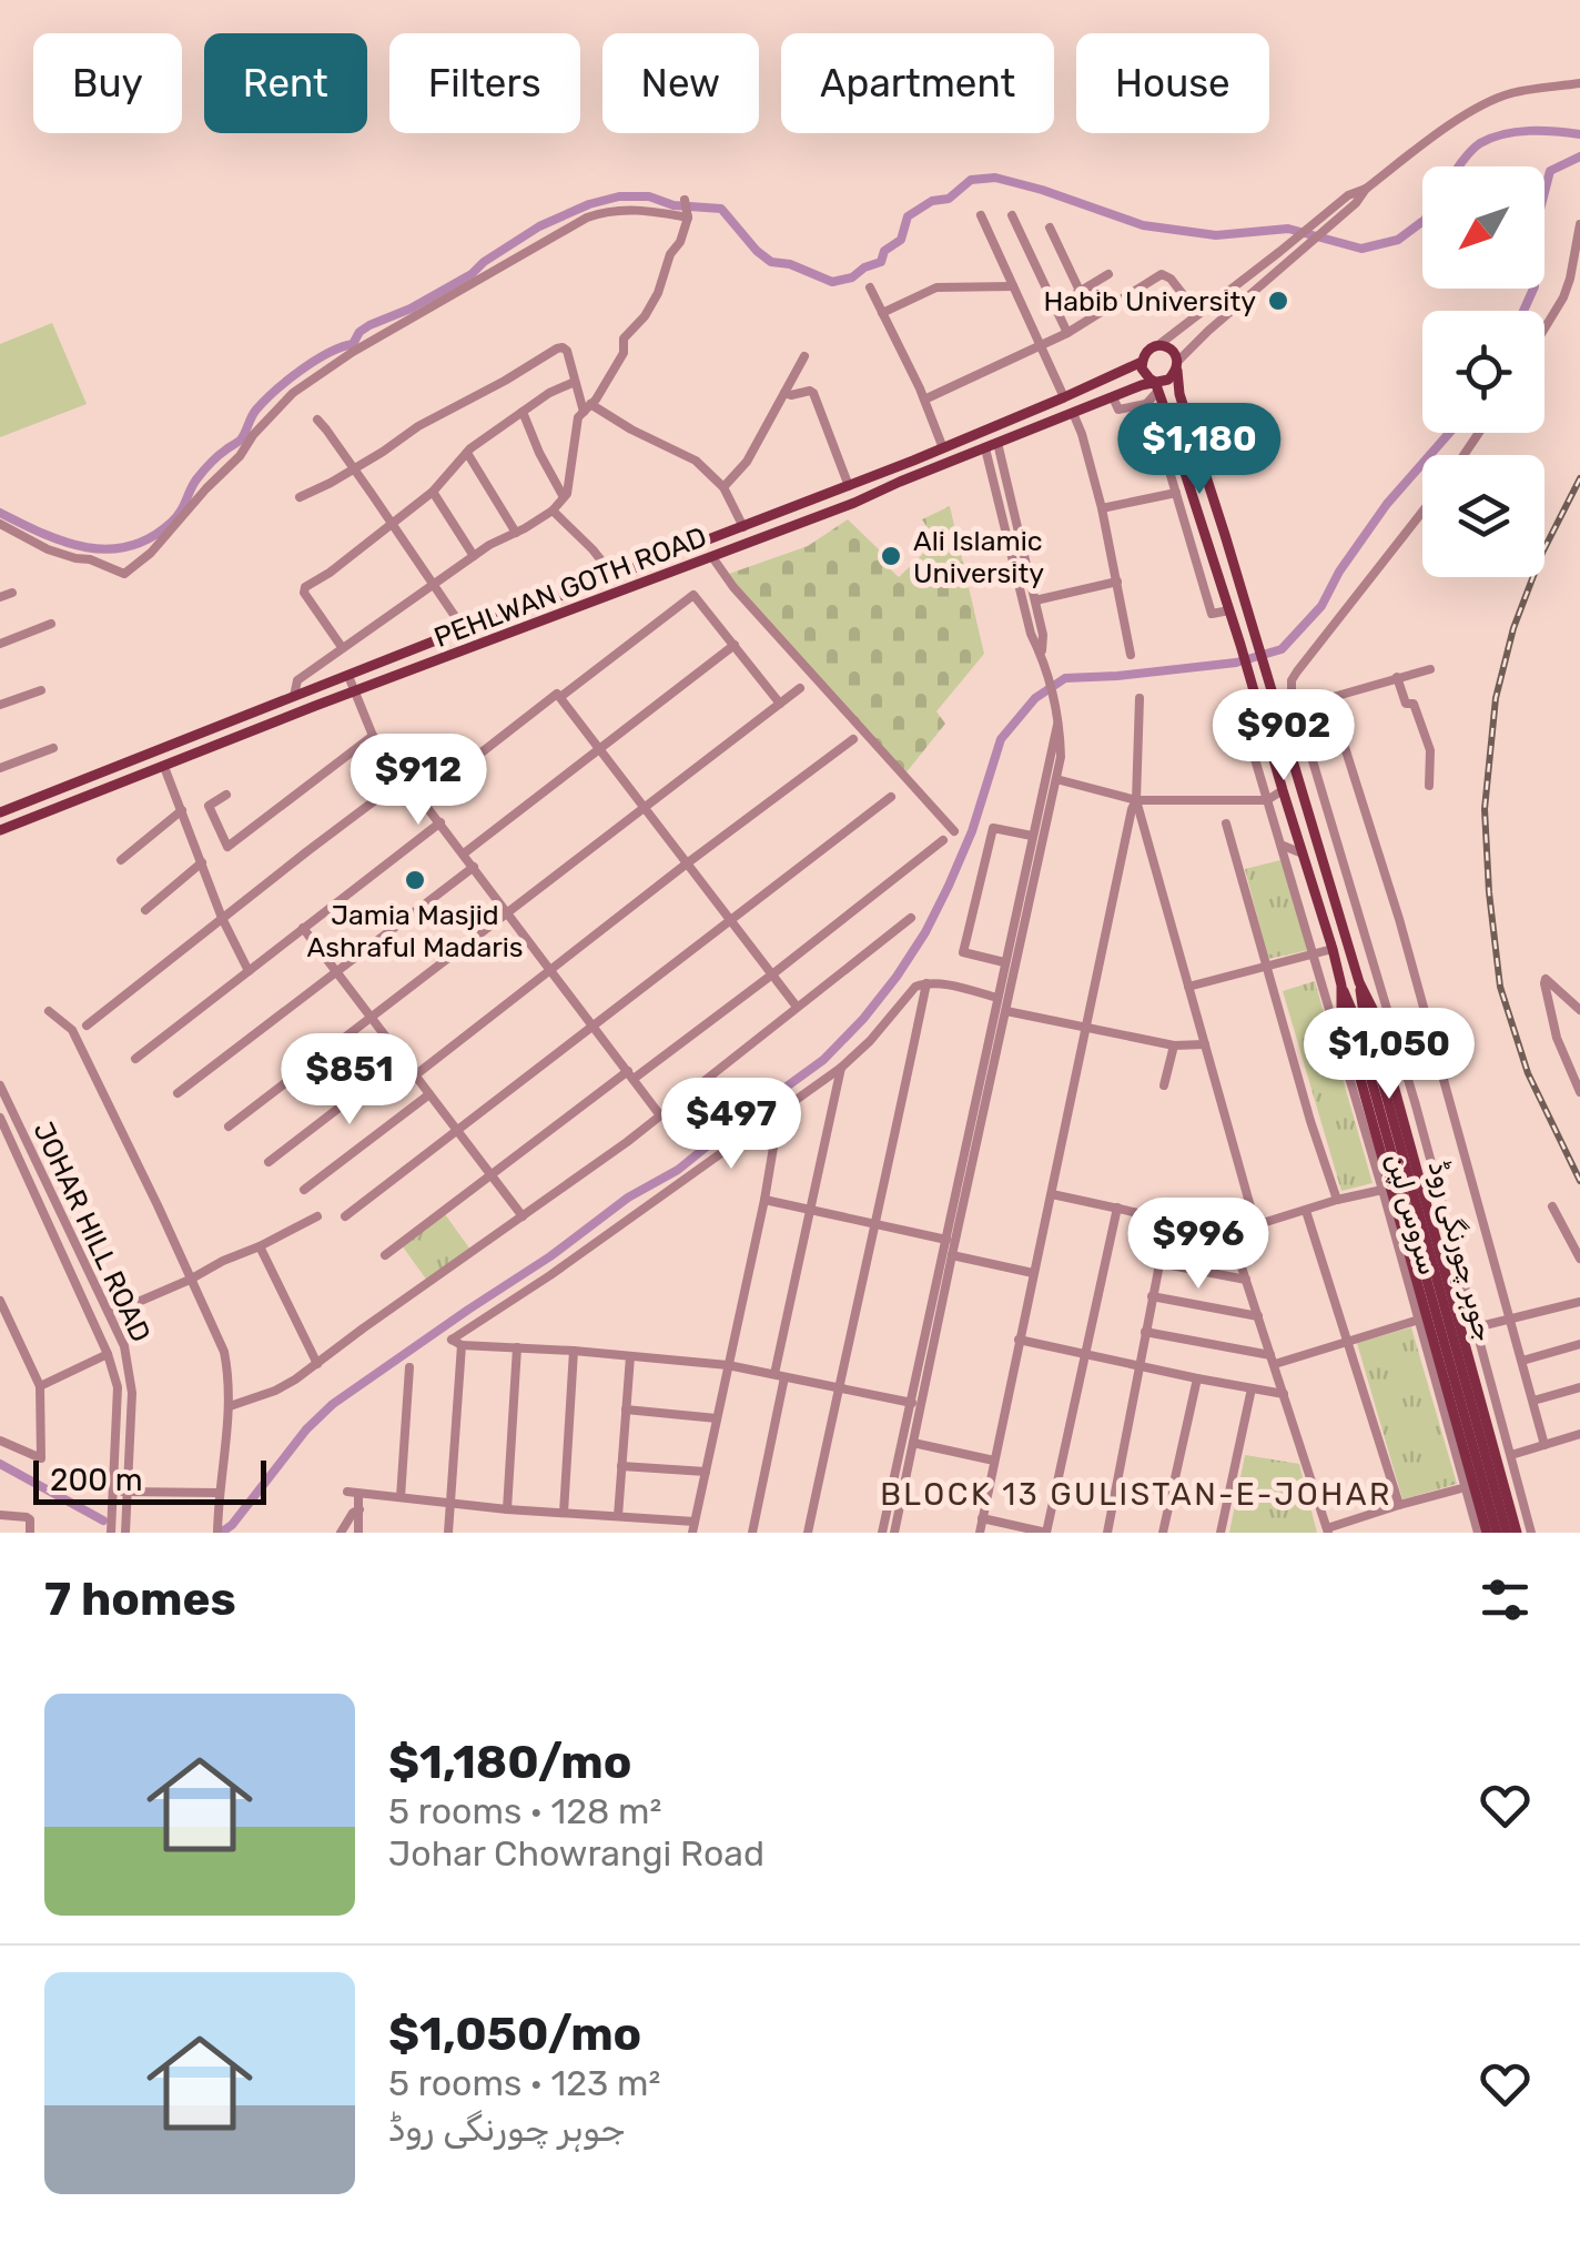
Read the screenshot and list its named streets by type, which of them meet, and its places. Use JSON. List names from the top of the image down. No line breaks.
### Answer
{"streets":{"main road":["PEHLWAN GOTH ROAD","جوہر چورنگی روڈ"],"street":["سروس لین","JOHAR HILL ROAD"]},"crossings":[["PEHLWAN GOTH ROAD","جوہر چورنگی روڈ"],["سروس لین","جوہر چورنگی روڈ"]],"districts":["BLOCK 13 GULISTAN-E-JOHAR"],"places":["Habib University","Ali Islamic University","Jamia Masjid Ashraful Madaris"],"scale_bar":"200 m","north":"bottom left","page":{"chip":["Buy","Rent","Filters","New","Apartment","House"],"price":["$1,180","$902","$912","$1,050","$851","$497","$996"],"scale":"200 m","heading":"7 homes","list":[{"name":"$1,180/mo","note":"5 rooms · 128 m² · Johar Chowrangi Road"},{"name":"$1,050/mo","note":"5 rooms · 123 m² · جوہر چورنگی روڈ"}]}}
